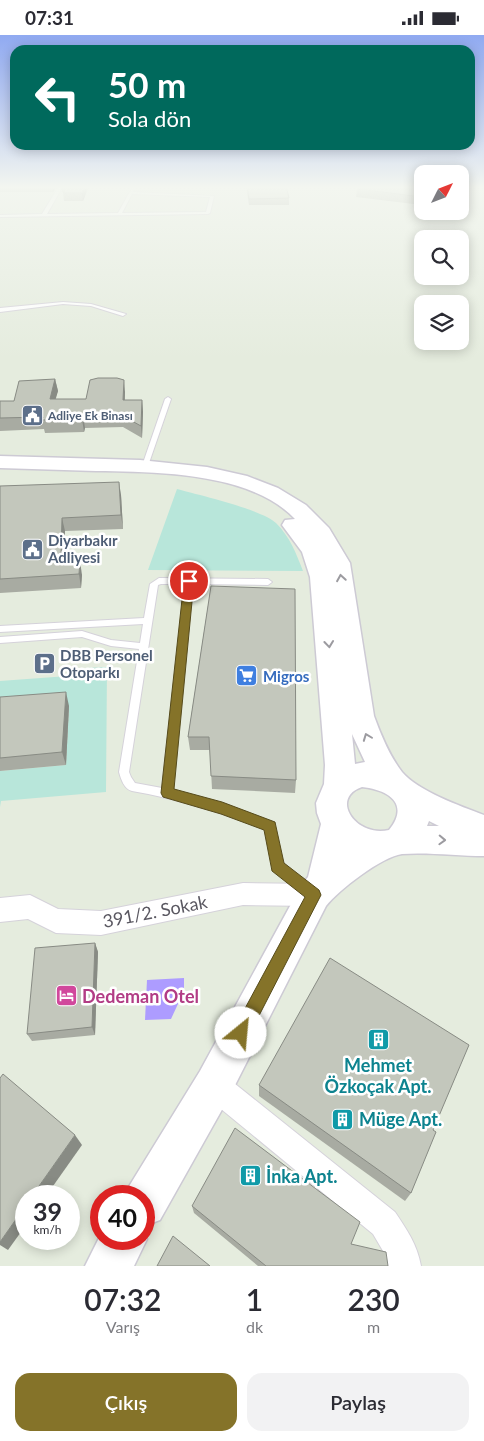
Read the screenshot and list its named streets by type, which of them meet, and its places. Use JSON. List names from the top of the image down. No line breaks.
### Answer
{"streets":{"street":["391/2. Sokak"]},"places":{"public building":["Adliye Ek Binası","Diyarbakır Adliyesi"],"parking":["DBB Personel Otoparkı"],"supermarket":["Migros"],"hotel":["Dedeman Otel"],"building":["Mehmet Özkoçak Apt.","Müge Apt.","İnka Apt."]},"north":"top right","page":{"status":"07:31","turn":["50 m","Sola dön"],"speed":"39 km/h","limit":"40","eta":["07:32","Varış","1","dk","230","m"],"buttons":["Çıkış","Paylaş"]}}
